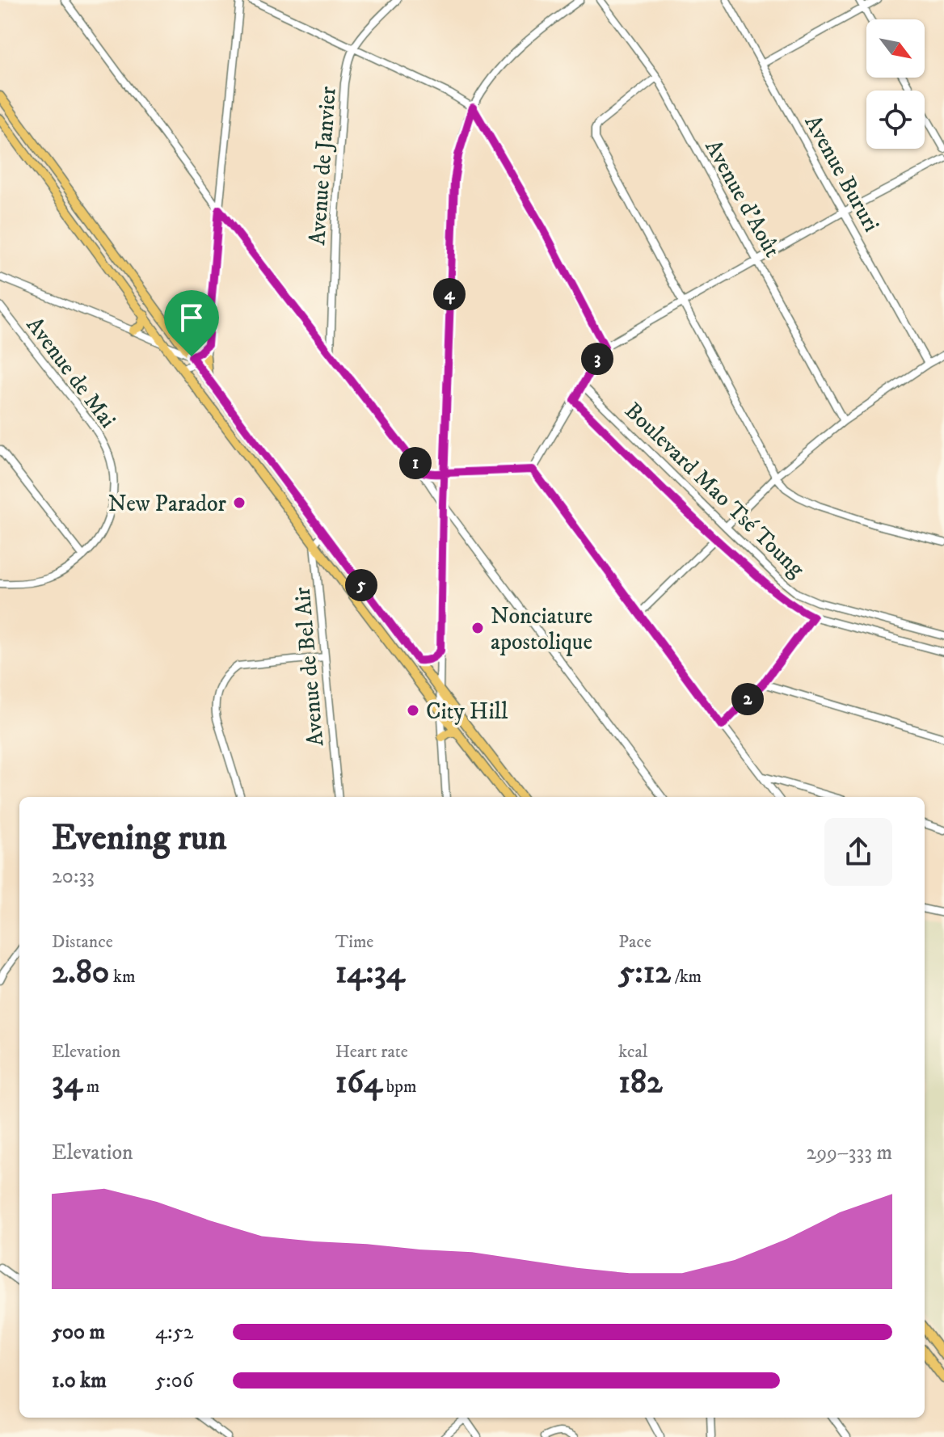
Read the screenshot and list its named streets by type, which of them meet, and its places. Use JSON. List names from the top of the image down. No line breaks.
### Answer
{"streets":{"street":["Avenue de Janvier","Avenue Bururi","Avenue d'Août","Avenue de Mai","Boulevard Mao Tsé Toung","Avenue de Bel Air"]},"places":["New Parador","Nonciature apostolique","City Hill"],"north":"bottom right","page":{"pins":["4","3","1","5","2"],"heading":["Evening run","20:33"],"stats":[["Distance","2.80 km"],["Time","14:34"],["Pace","5:12 /km"],["Elevation","34 m"],["Heart rate","164 bpm"],["kcal","182"]],"chart":["Elevation","299–333 m"],"list":[{"name":"500 m","note":"4:52"},{"name":"1.0 km","note":"5:06"}]}}
